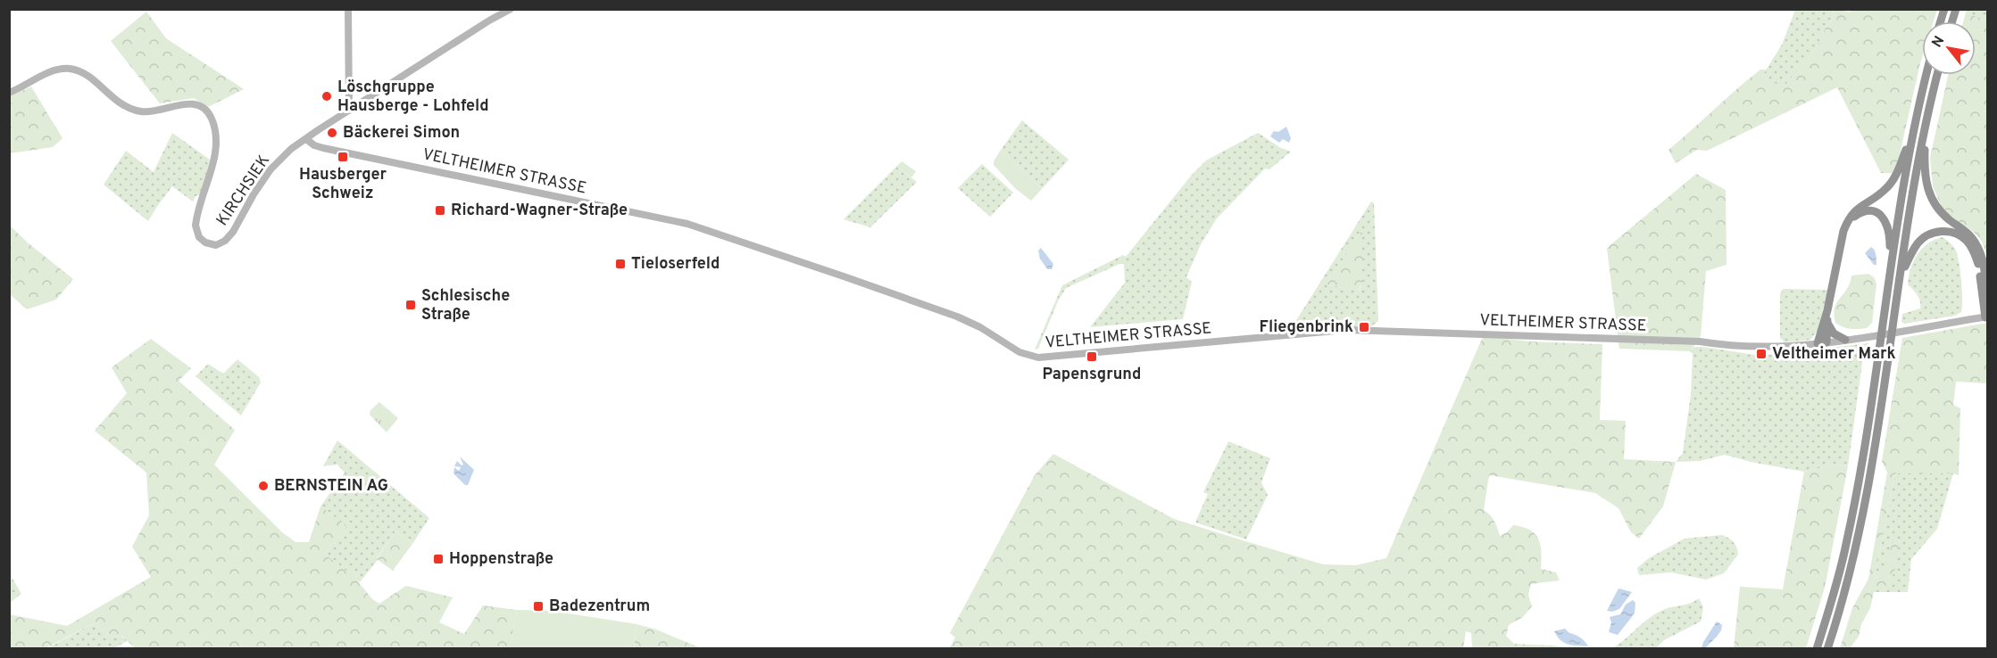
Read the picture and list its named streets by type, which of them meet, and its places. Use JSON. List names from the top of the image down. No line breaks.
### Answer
{"streets":{"main road":["VELTHEIMER STRASSE","KIRCHSIEK"]},"crossings":[["VELTHEIMER STRASSE","KIRCHSIEK"]],"places":{"other":["Löschgruppe Hausberge - Lohfeld","Bäckerei Simon","BERNSTEIN AG"],"transit":["Hausberger Schweiz","Richard-Wagner-Straße","Tieloserfeld","Schlesische Straße","Fliegenbrink","Veltheimer Mark","Papensgrund","Hoppenstraße","Badezentrum"]},"north":"top left"}
